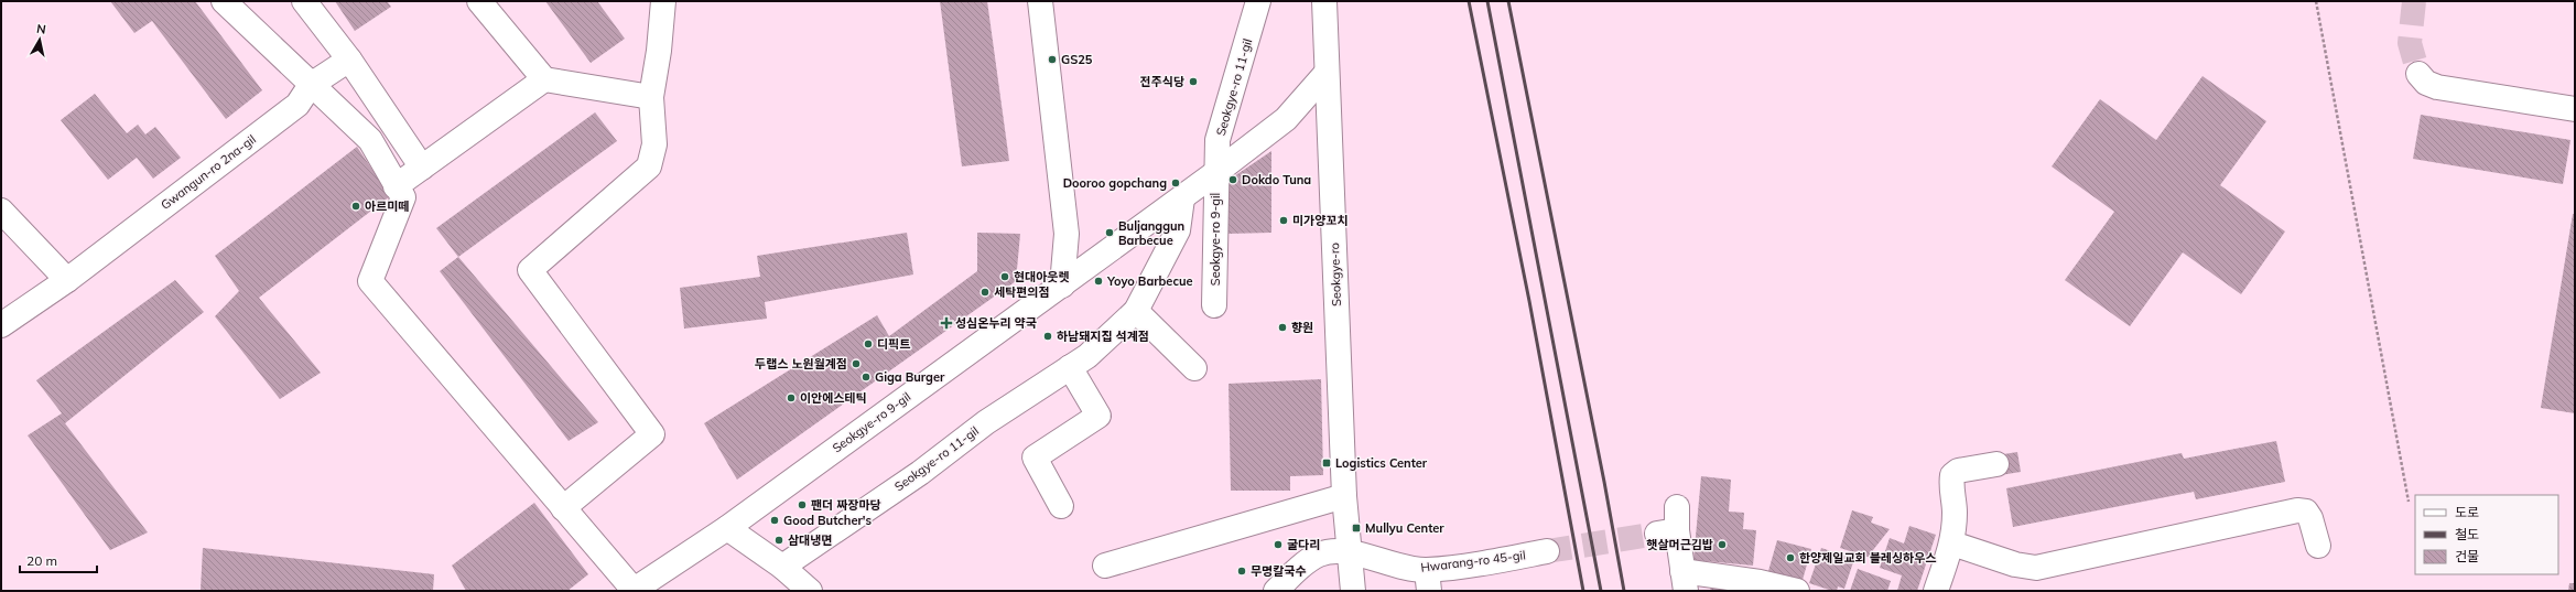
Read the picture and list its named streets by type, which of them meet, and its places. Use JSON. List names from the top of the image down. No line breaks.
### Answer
{"streets":{"street":["Seokgye-ro 11-gil","Gwangun-ro 2na-gil","Seokgye-ro 9-gil","Seokgye-ro","Hwarang-ro 45-gil"]},"crossings":[["Seokgye-ro 11-gil","Seokgye-ro 9-gil"],["Seokgye-ro 9-gil","Seokgye-ro"],["Seokgye-ro","Hwarang-ro 45-gil"]],"places":{"other":["GS25","전주식당","Dokdo Tuna","Dooroo gopchang","아르미떼","미가양꼬치","Buljanggun Barbecue","현대아웃렛","Yoyo Barbecue","세탁편의점","향원","하남돼지집 석계점","디픽트","두랩스 노원월계점","Giga Burger","이안에스테틱","팬더 짜장마당","Good Butcher's","삼대냉면","굴다리","햇살머근김밥","한양제일교회 블레싱하우스","무명칼국수"],"health":["성심온누리 약국"],"transit":["Logistics Center","Mullyu Center"]},"legend":["도로","철도","건물"],"scale_bar":"20 m","north":"top"}
